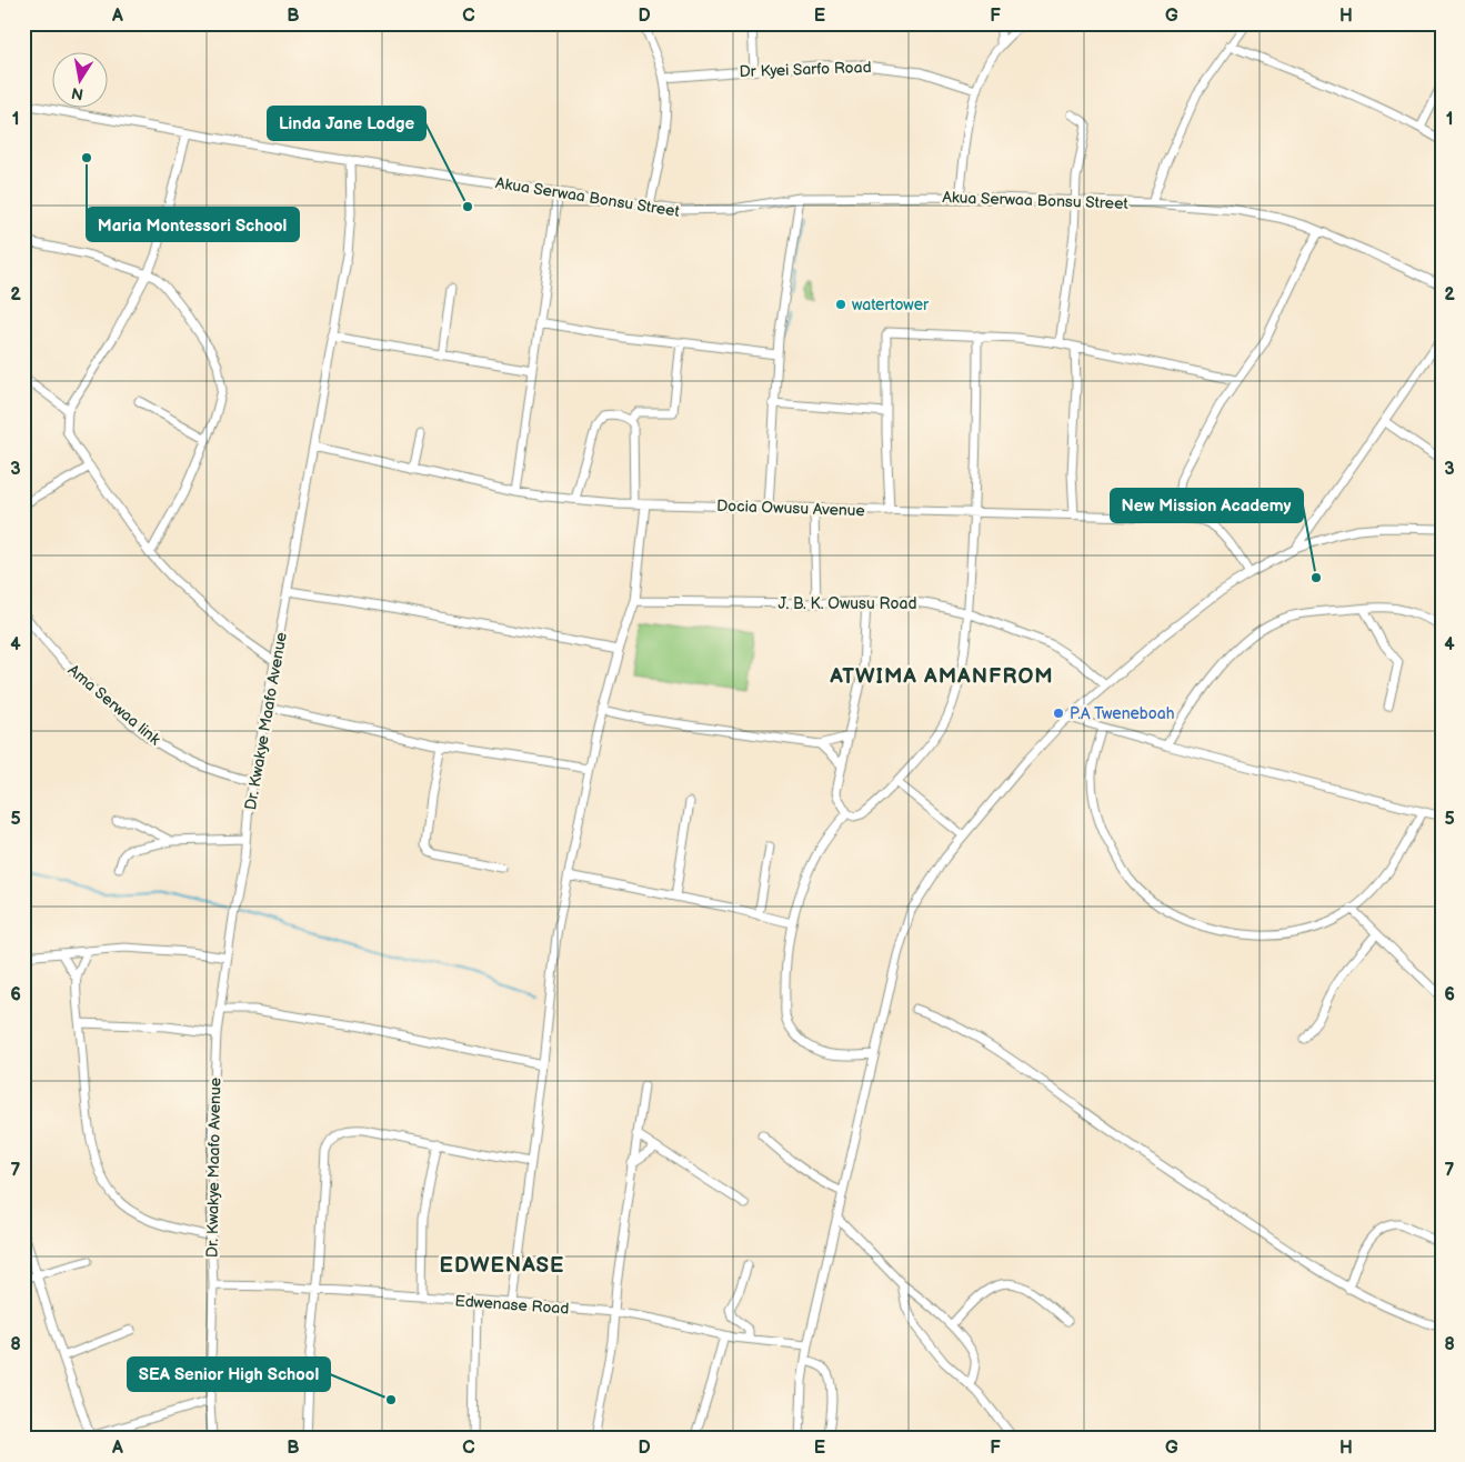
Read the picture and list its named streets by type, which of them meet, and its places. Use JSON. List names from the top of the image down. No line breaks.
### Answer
{"streets":{"street":["Dr Kyei Sarfo Road","Akua Serwaa Bonsu Street","Docia Owusu Avenue","J. B. K. Owusu Road","Ama Serwaa link","Dr. Kwakye Maafo Avenue","Edwenase Road"]},"crossings":[["Akua Serwaa Bonsu Street","Dr. Kwakye Maafo Avenue"],["Docia Owusu Avenue","Dr. Kwakye Maafo Avenue"],["Ama Serwaa link","Dr. Kwakye Maafo Avenue"],["Dr. Kwakye Maafo Avenue","Edwenase Road"]],"districts":["ATWIMA AMANFROM","EDWENASE"],"places":["Maria Montessori School","Linda Jane Lodge","watertower","New Mission Academy","P.A Tweneboah","SEA Senior High School"],"north":"bottom","grid":{"columns":["A","B","C","D","E","F","G","H"],"rows":["1","2","3","4","5","6","7","8"]}}
